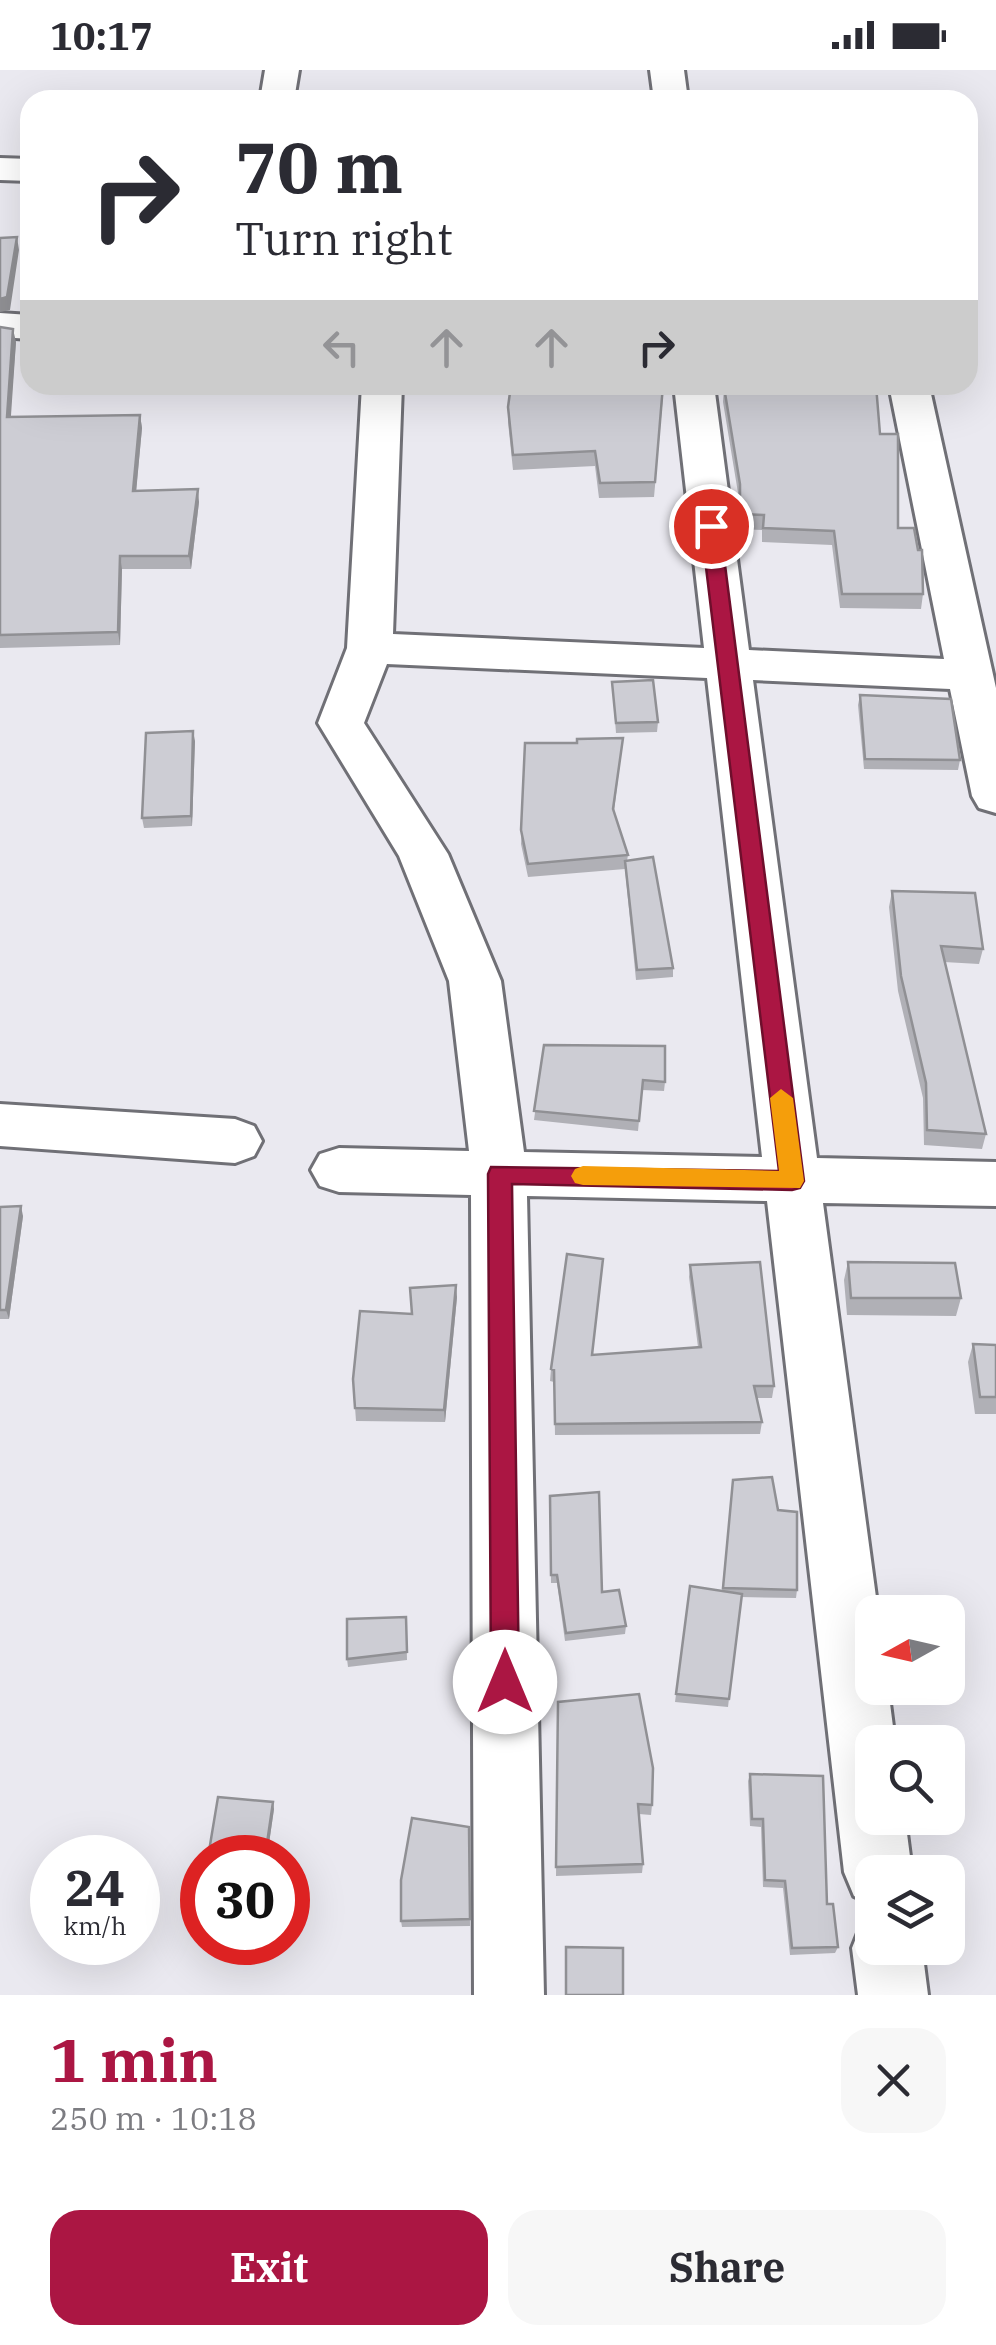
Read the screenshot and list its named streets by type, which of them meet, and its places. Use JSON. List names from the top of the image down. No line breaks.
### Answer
{"north":"left","page":{"status":"10:17","turn":["70 m","Turn right"],"speed":"24 km/h","limit":"30","heading":["1 min","250 m · 10:18"],"buttons":["Exit","Share"]}}
